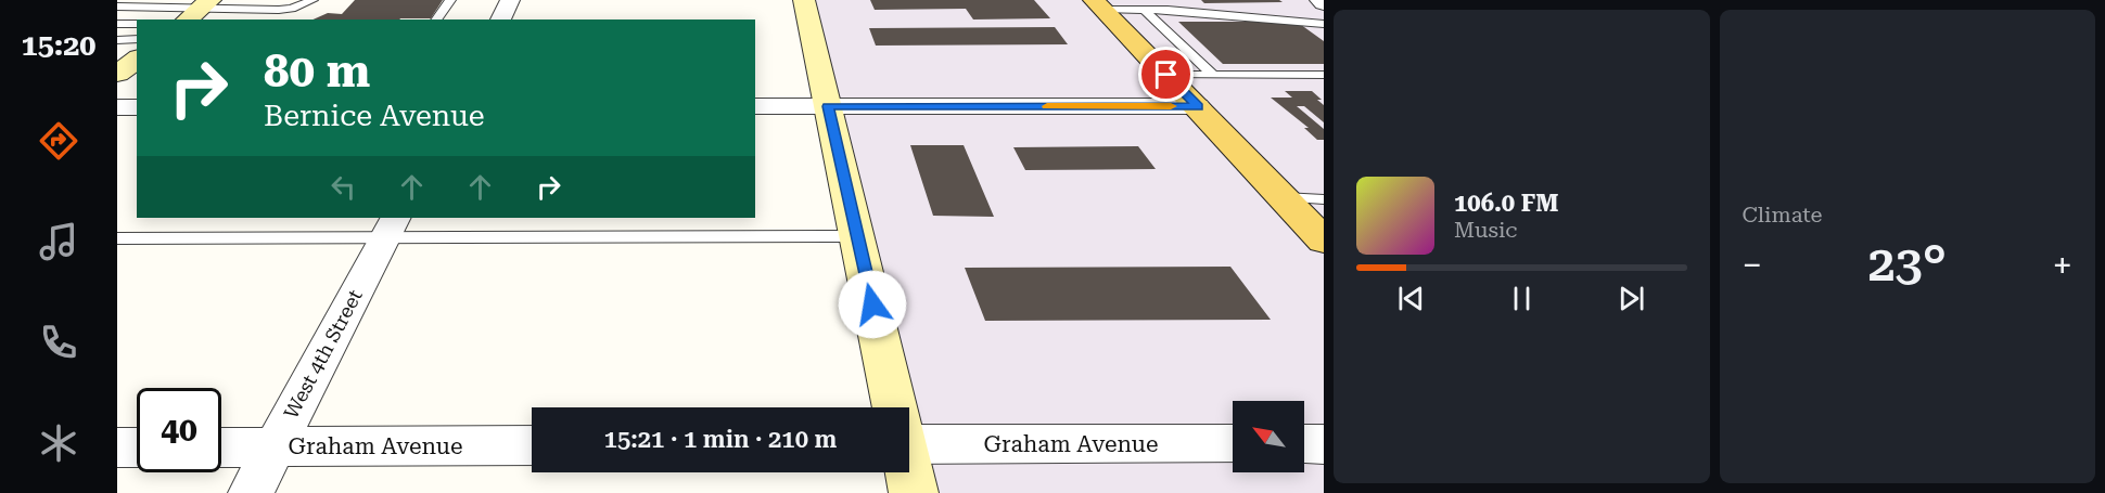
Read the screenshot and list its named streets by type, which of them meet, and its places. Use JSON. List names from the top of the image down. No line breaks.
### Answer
{"streets":{"street":["West 4th Street","Graham Avenue"]},"crossings":[["West 4th Street","Graham Avenue"]],"north":"top left","page":{"tabs":"15:20","tile":"Climate","turn":["80 m","Bernice Avenue"],"song":["106.0 FM","Music"],"heat":["−","23°","+"],"limit":"40","trip":"15:21 · 1 min · 210 m"}}
